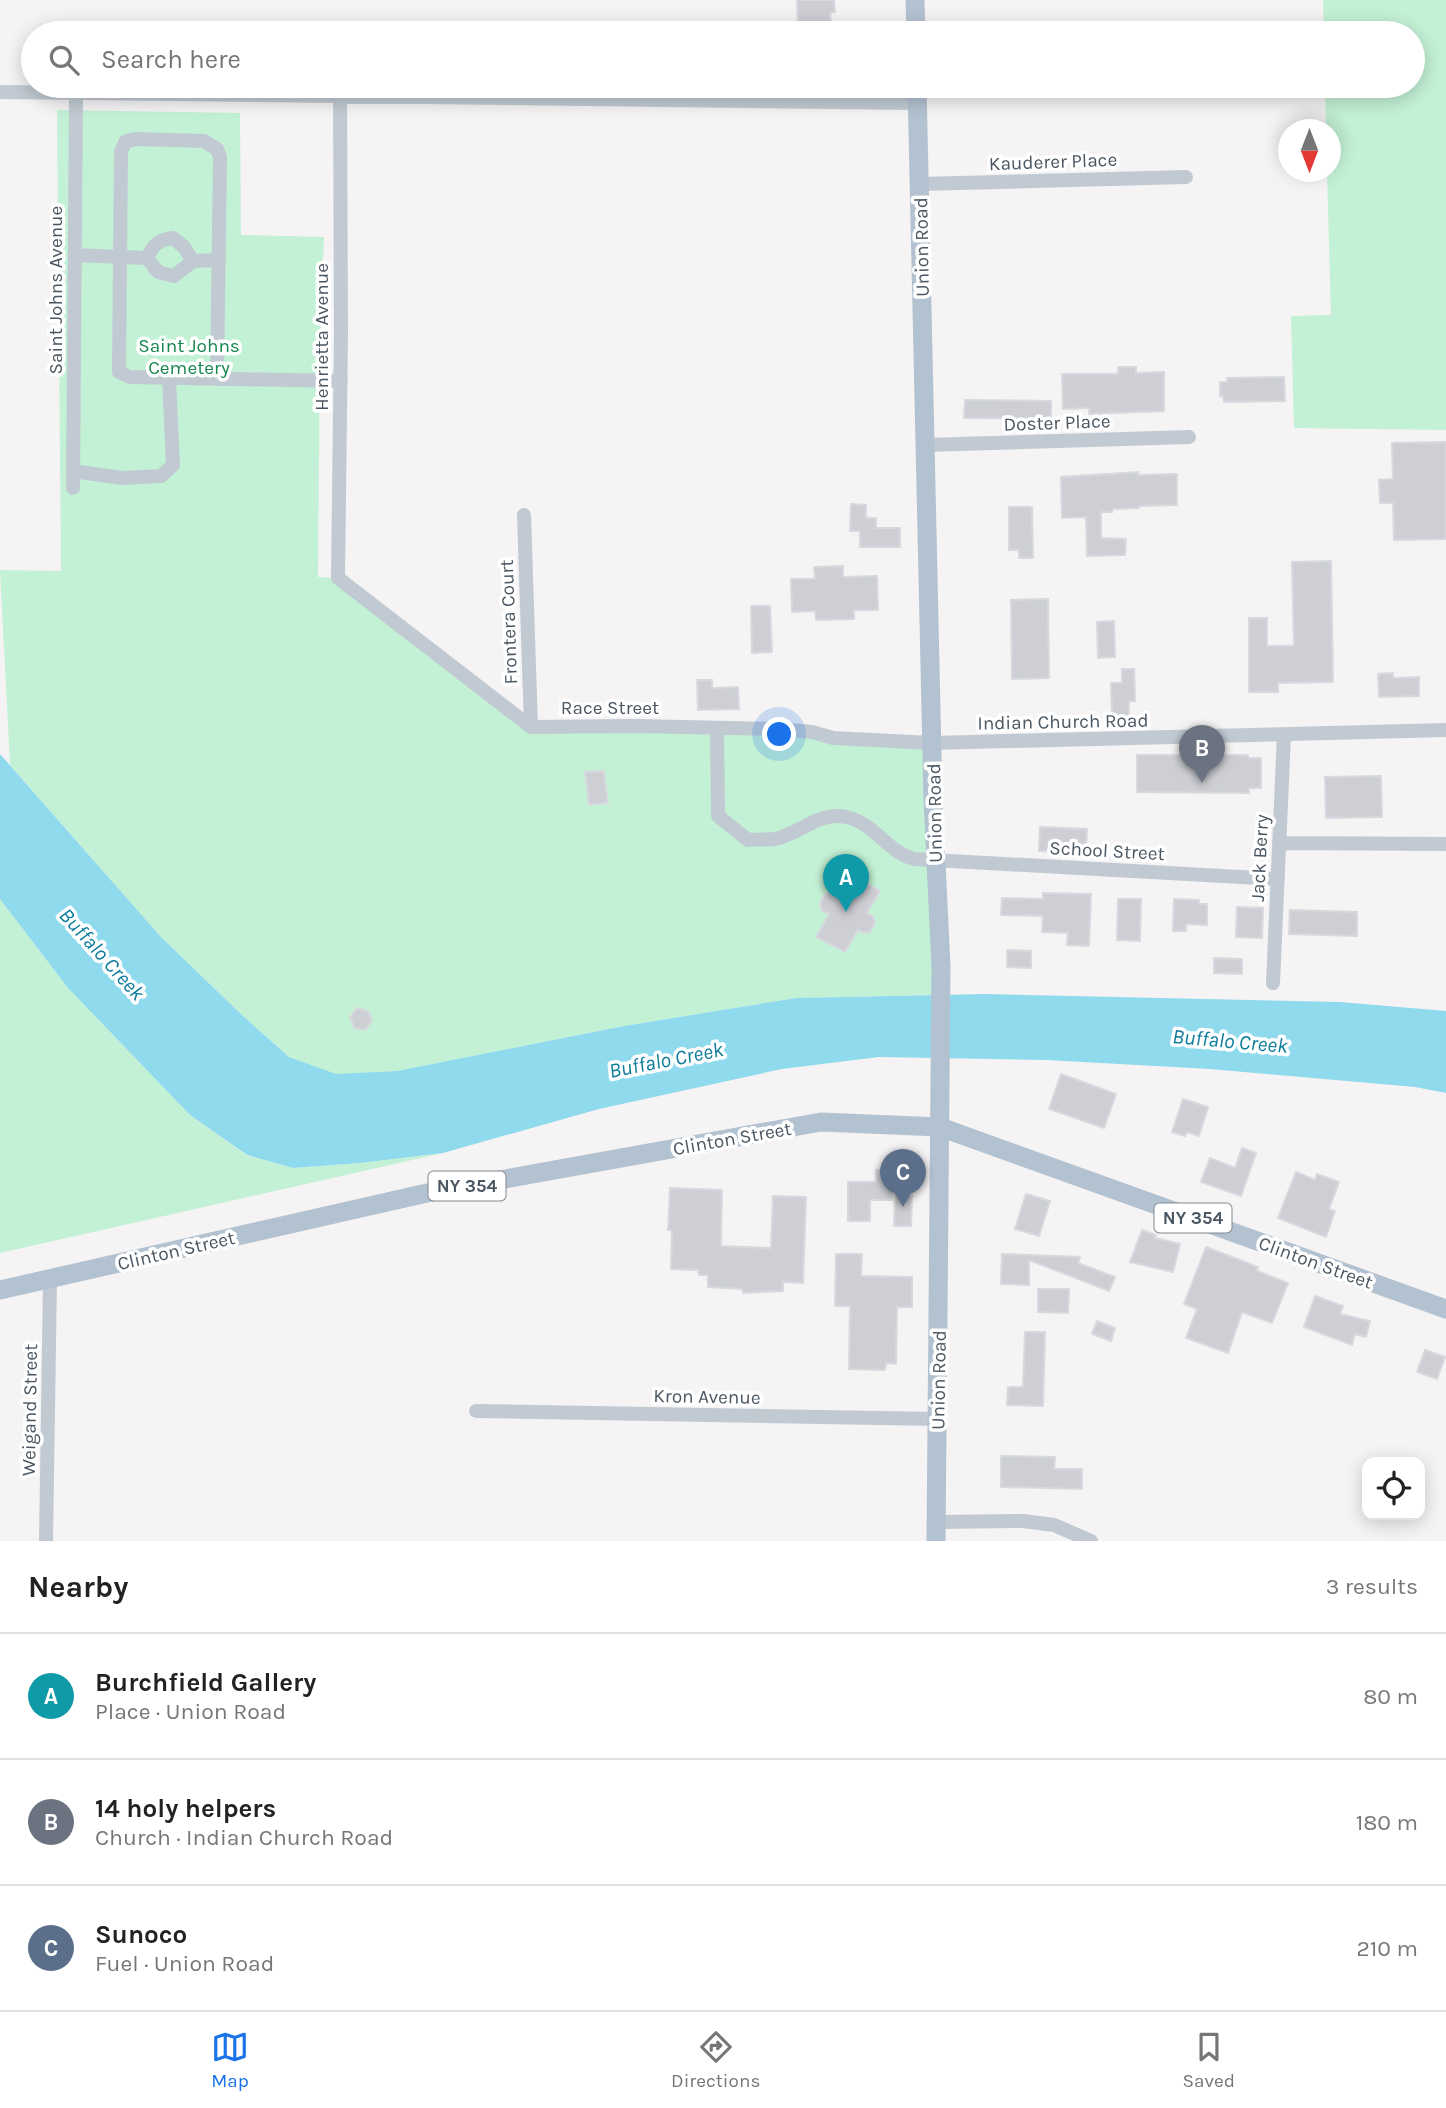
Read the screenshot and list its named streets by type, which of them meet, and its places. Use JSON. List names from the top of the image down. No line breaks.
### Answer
{"streets":{"main road":["Union Road","Clinton Street","NY 354"],"street":["Kauderer Place","Saint Johns Avenue","Henrietta Avenue","Doster Place","Frontera Court","Race Street","Indian Church Road","School Street","Jack Berry","Kron Avenue","Weigand Street"]},"crossings":[["Kauderer Place","Union Road"],["Union Road","Doster Place"],["Union Road","Race Street"],["Union Road","Indian Church Road"],["Union Road","School Street"],["Union Road","Clinton Street"],["Union Road","Kron Avenue"],["Henrietta Avenue","Frontera Court"],["Henrietta Avenue","Race Street"],["Frontera Court","Race Street"],["Race Street","Indian Church Road"],["Race Street","School Street"],["Indian Church Road","Jack Berry"],["School Street","Jack Berry"],["Clinton Street","Weigand Street"]],"water":["Buffalo Creek"],"parks":["Saint Johns Cemetery"],"north":"bottom","page":{"search":"Search here","pins":["B","A","C"],"heading":["Nearby","3 results"],"list":[{"mark":"A","name":"Burchfield Gallery","note":"Place · Union Road","value":"80 m"},{"mark":"B","name":"14 holy helpers","note":"Church · Indian Church Road","value":"180 m"},{"mark":"C","name":"Sunoco","note":"Fuel · Union Road","value":"210 m"}],"nav":["Map","Directions","Saved"]}}
